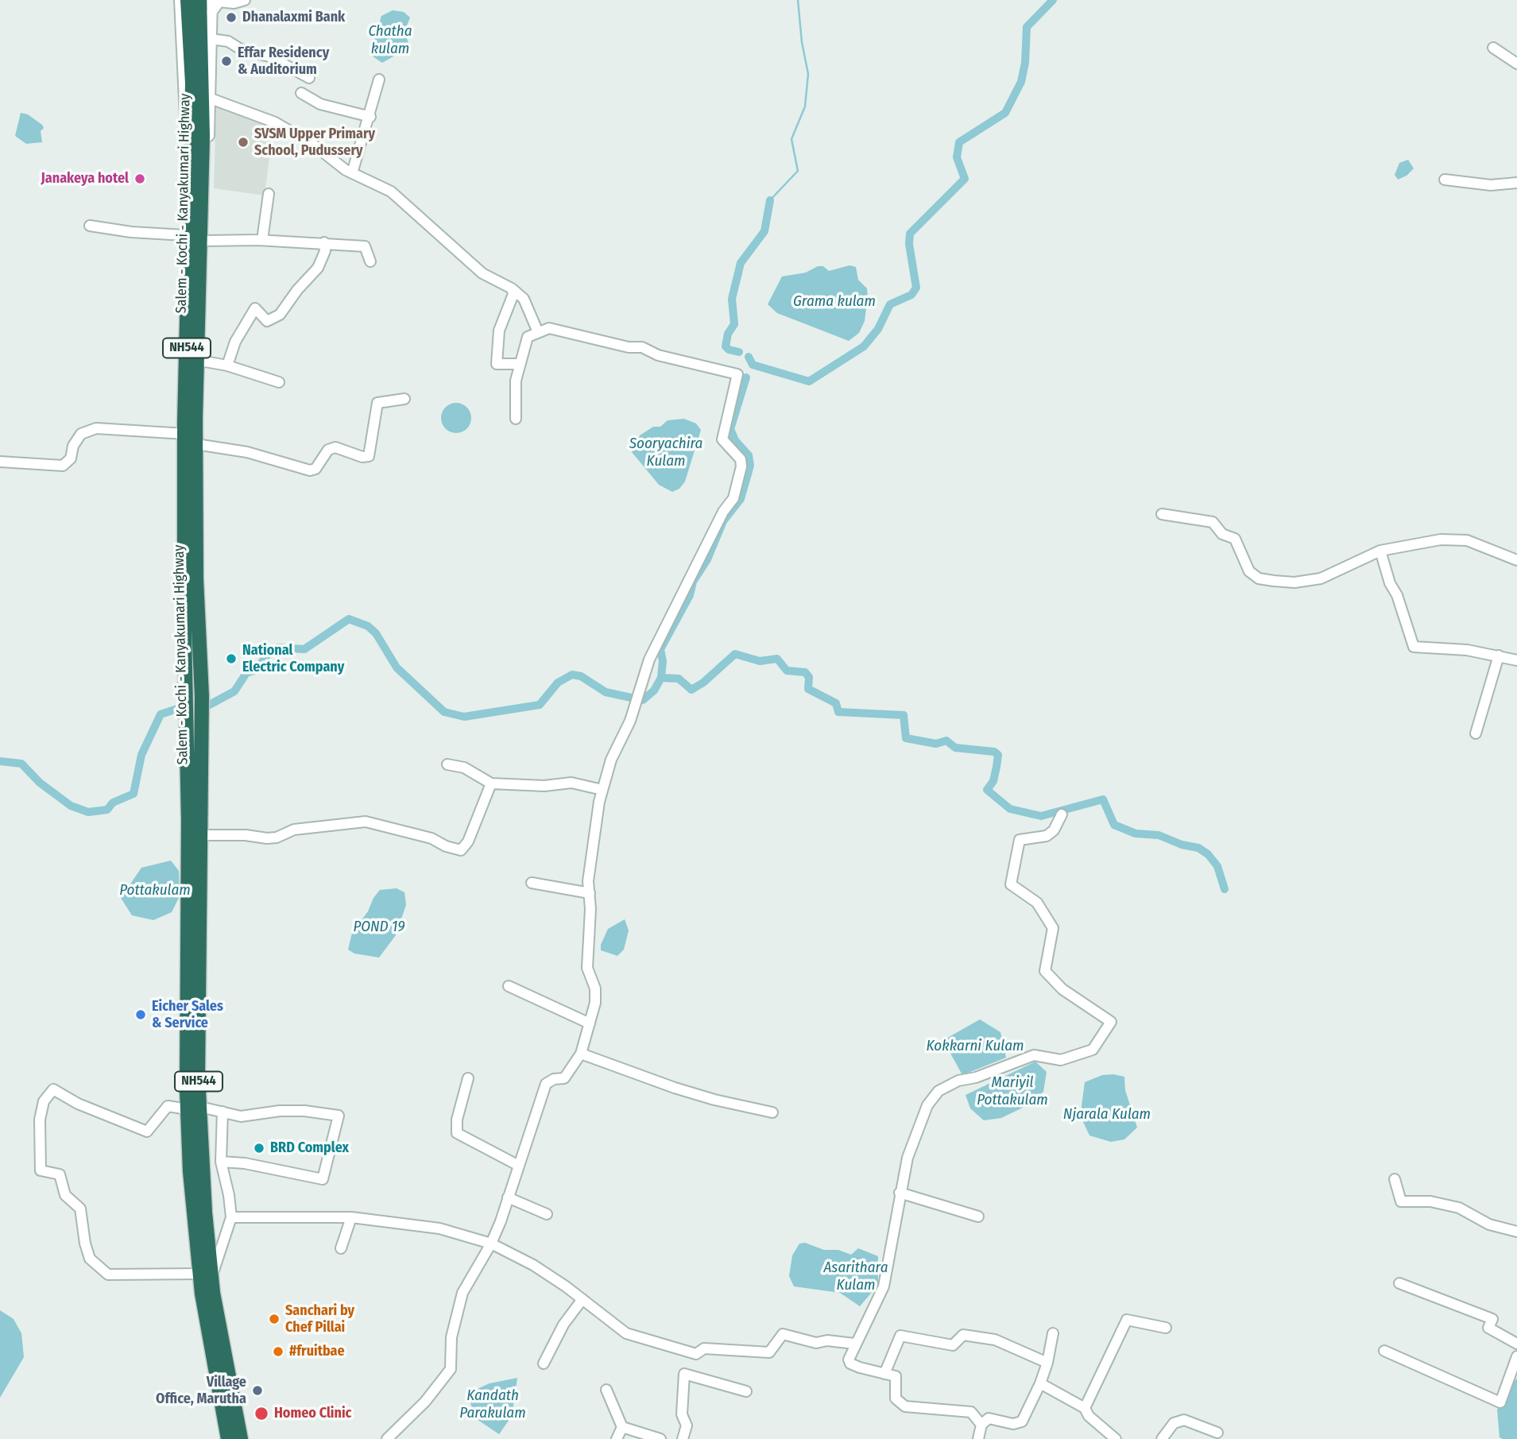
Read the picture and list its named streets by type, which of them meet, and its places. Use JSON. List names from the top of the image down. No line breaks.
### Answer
{"streets":{"highway":["Salem - Kochi - Kanyakumari Highway","NH544"]},"water":["Chatha kulam","Grama kulam","Sooryachira Kulam","Pottakulam","POND 19","Kokkarni Kulam","Mariyil Pottakulam","Njarala Kulam","Asarithara Kulam","Kandath Parakulam"],"places":["Dhanalaxmi Bank","Effar Residency & Auditorium","SVSM Upper Primary School, Pudussery","Janakeya hotel","National Electric Company","Eicher Sales & Service","BRD Complex","Sanchari by Chef Pillai","#fruitbae","Village Office, Marutha","Homeo Clinic"]}
